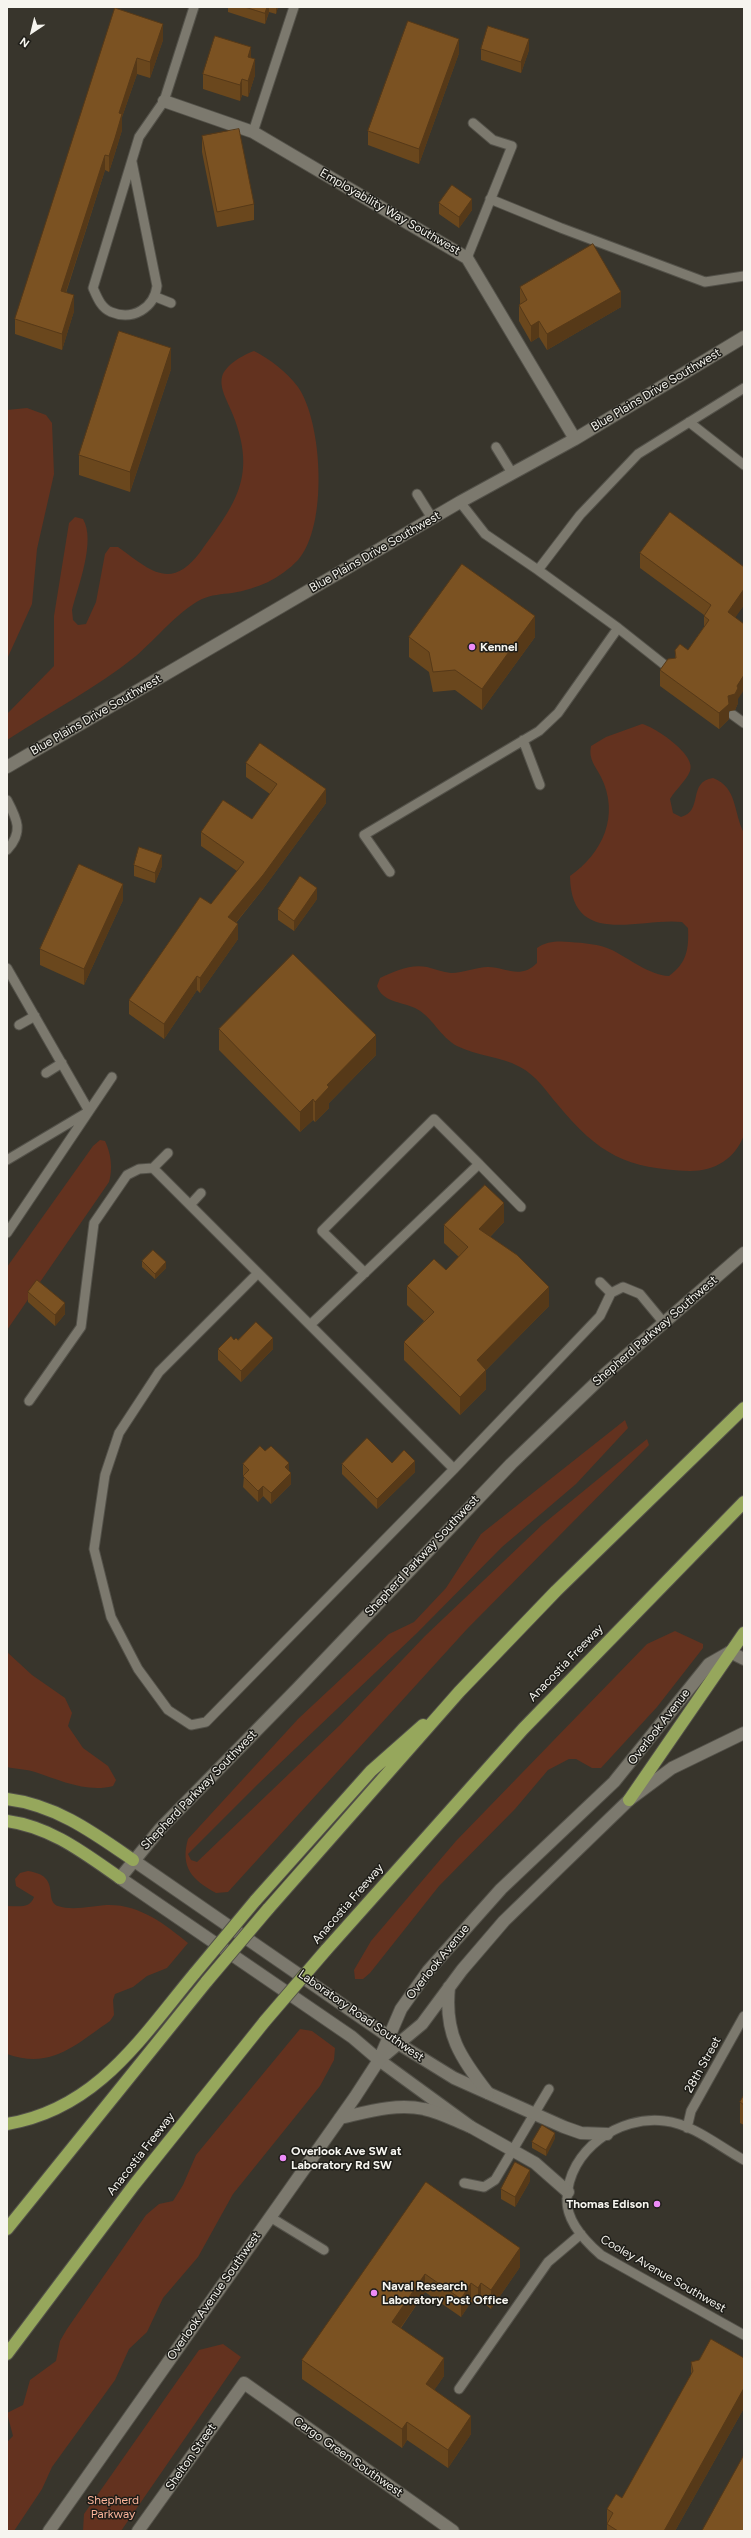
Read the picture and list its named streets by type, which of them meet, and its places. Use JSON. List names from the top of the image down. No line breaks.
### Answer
{"streets":{"highway":["Anacostia Freeway"],"street":["Employability Way Southwest","Blue Plains Drive Southwest","Shepherd Parkway Southwest","Overlook Avenue","Laboratory Road Southwest","Overlook Avenue Southwest","Shelton Street","Cargo Green Southwest"],"lane":["28th Street","Cooley Avenue Southwest"]},"crossings":[["Employability Way Southwest","Blue Plains Drive Southwest"],["Shepherd Parkway Southwest","Laboratory Road Southwest"],["Overlook Avenue","Laboratory Road Southwest"],["Overlook Avenue","Overlook Avenue Southwest"],["Laboratory Road Southwest","Cooley Avenue Southwest"],["Laboratory Road Southwest","Overlook Avenue Southwest"],["Shelton Street","Cargo Green Southwest"]],"parks":["Shepherd Parkway"],"places":["Kennel","Overlook Ave SW at Laboratory Rd SW","Thomas Edison","Naval Research Laboratory Post Office"],"north":"bottom left"}
